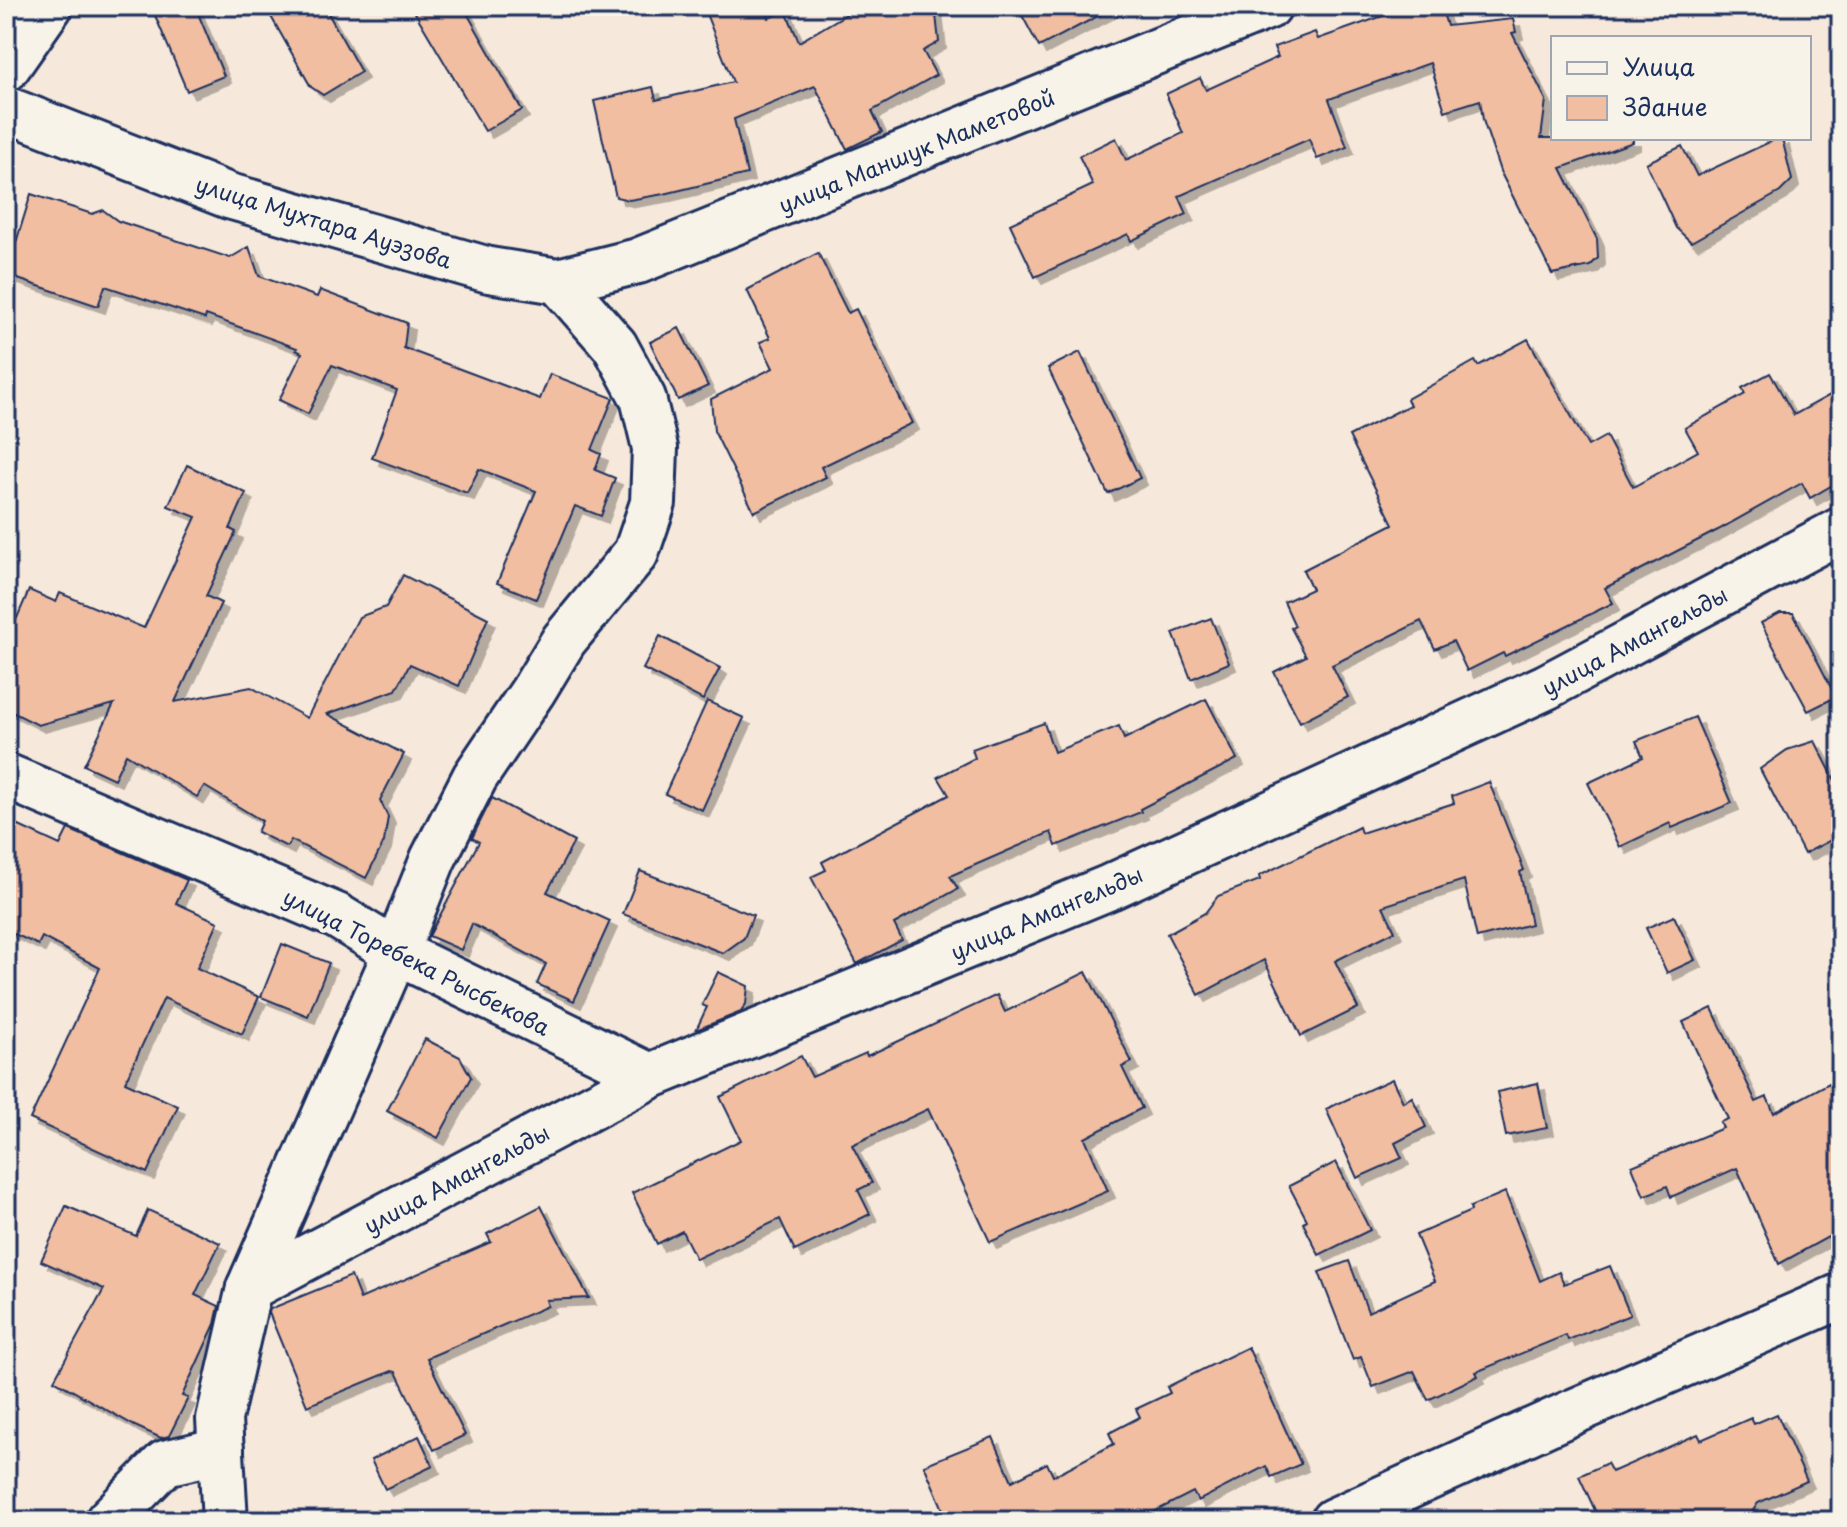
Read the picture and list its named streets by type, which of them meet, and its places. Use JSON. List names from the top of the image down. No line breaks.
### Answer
{"streets":{"street":["улица Маншук Маметовой","улица Мухтара Ауэзова","улица Амангельды","улица Торебека Рысбекова"]},"crossings":[["улица Маншук Маметовой","улица Мухтара Ауэзова"],["улица Амангельды","улица Торебека Рысбекова"]],"legend":["Улица","Здание"]}
